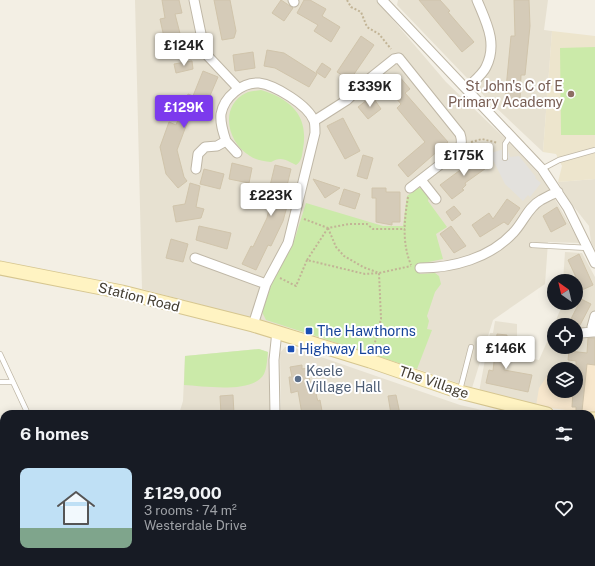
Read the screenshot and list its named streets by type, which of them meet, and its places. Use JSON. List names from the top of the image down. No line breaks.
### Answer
{"streets":{"street":["Station Road","The Village"]},"crossings":[["Station Road","The Village"]],"places":{"other":["St John's C of E Primary Academy","Keele Village Hall"],"transit":["The Hawthorns","Highway Lane"]},"north":"top left","page":{"price":["£124K","£339K","£129K","£175K","£223K","£146K"],"heading":"6 homes","list":[{"name":"£129,000","note":"3 rooms · 74 m² · Westerdale Drive"}]}}
